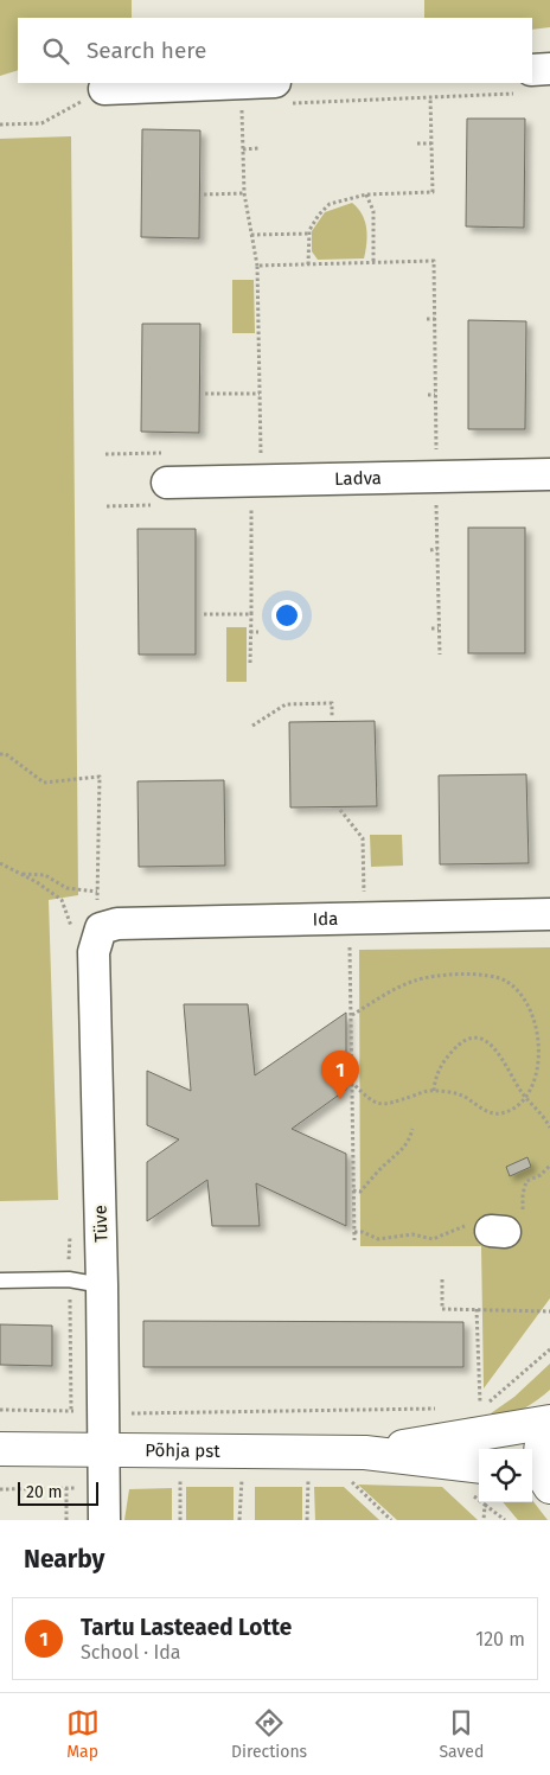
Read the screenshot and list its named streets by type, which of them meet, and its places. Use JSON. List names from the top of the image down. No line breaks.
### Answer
{"streets":{"street":["Ladva","Ida","Tüve","Põhja pst"]},"crossings":[["Ida","Tüve"],["Tüve","Põhja pst"]],"scale_bar":"20 m","page":{"search":"Search here","pins":"1","scale":"20 m","heading":"Nearby","list":[{"mark":"1","name":"Tartu Lasteaed Lotte","note":"School · Ida","value":"120 m"}],"nav":["Map","Directions","Saved"]}}
